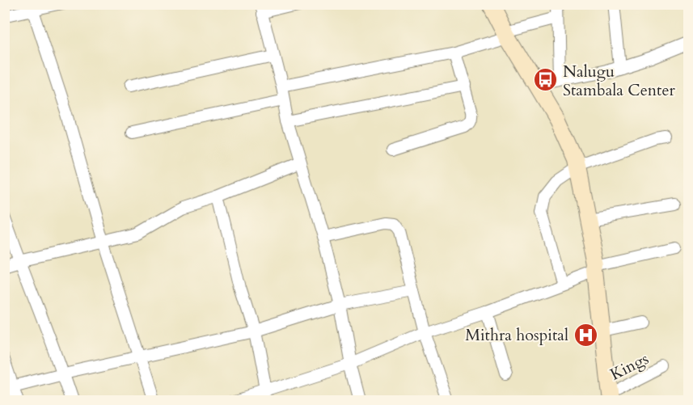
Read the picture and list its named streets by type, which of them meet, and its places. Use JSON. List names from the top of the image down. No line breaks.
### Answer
{"streets":{"street":["Kings"]},"places":{"bus stop":["Nalugu Stambala Center"],"hospital":["Mithra hospital"]}}
